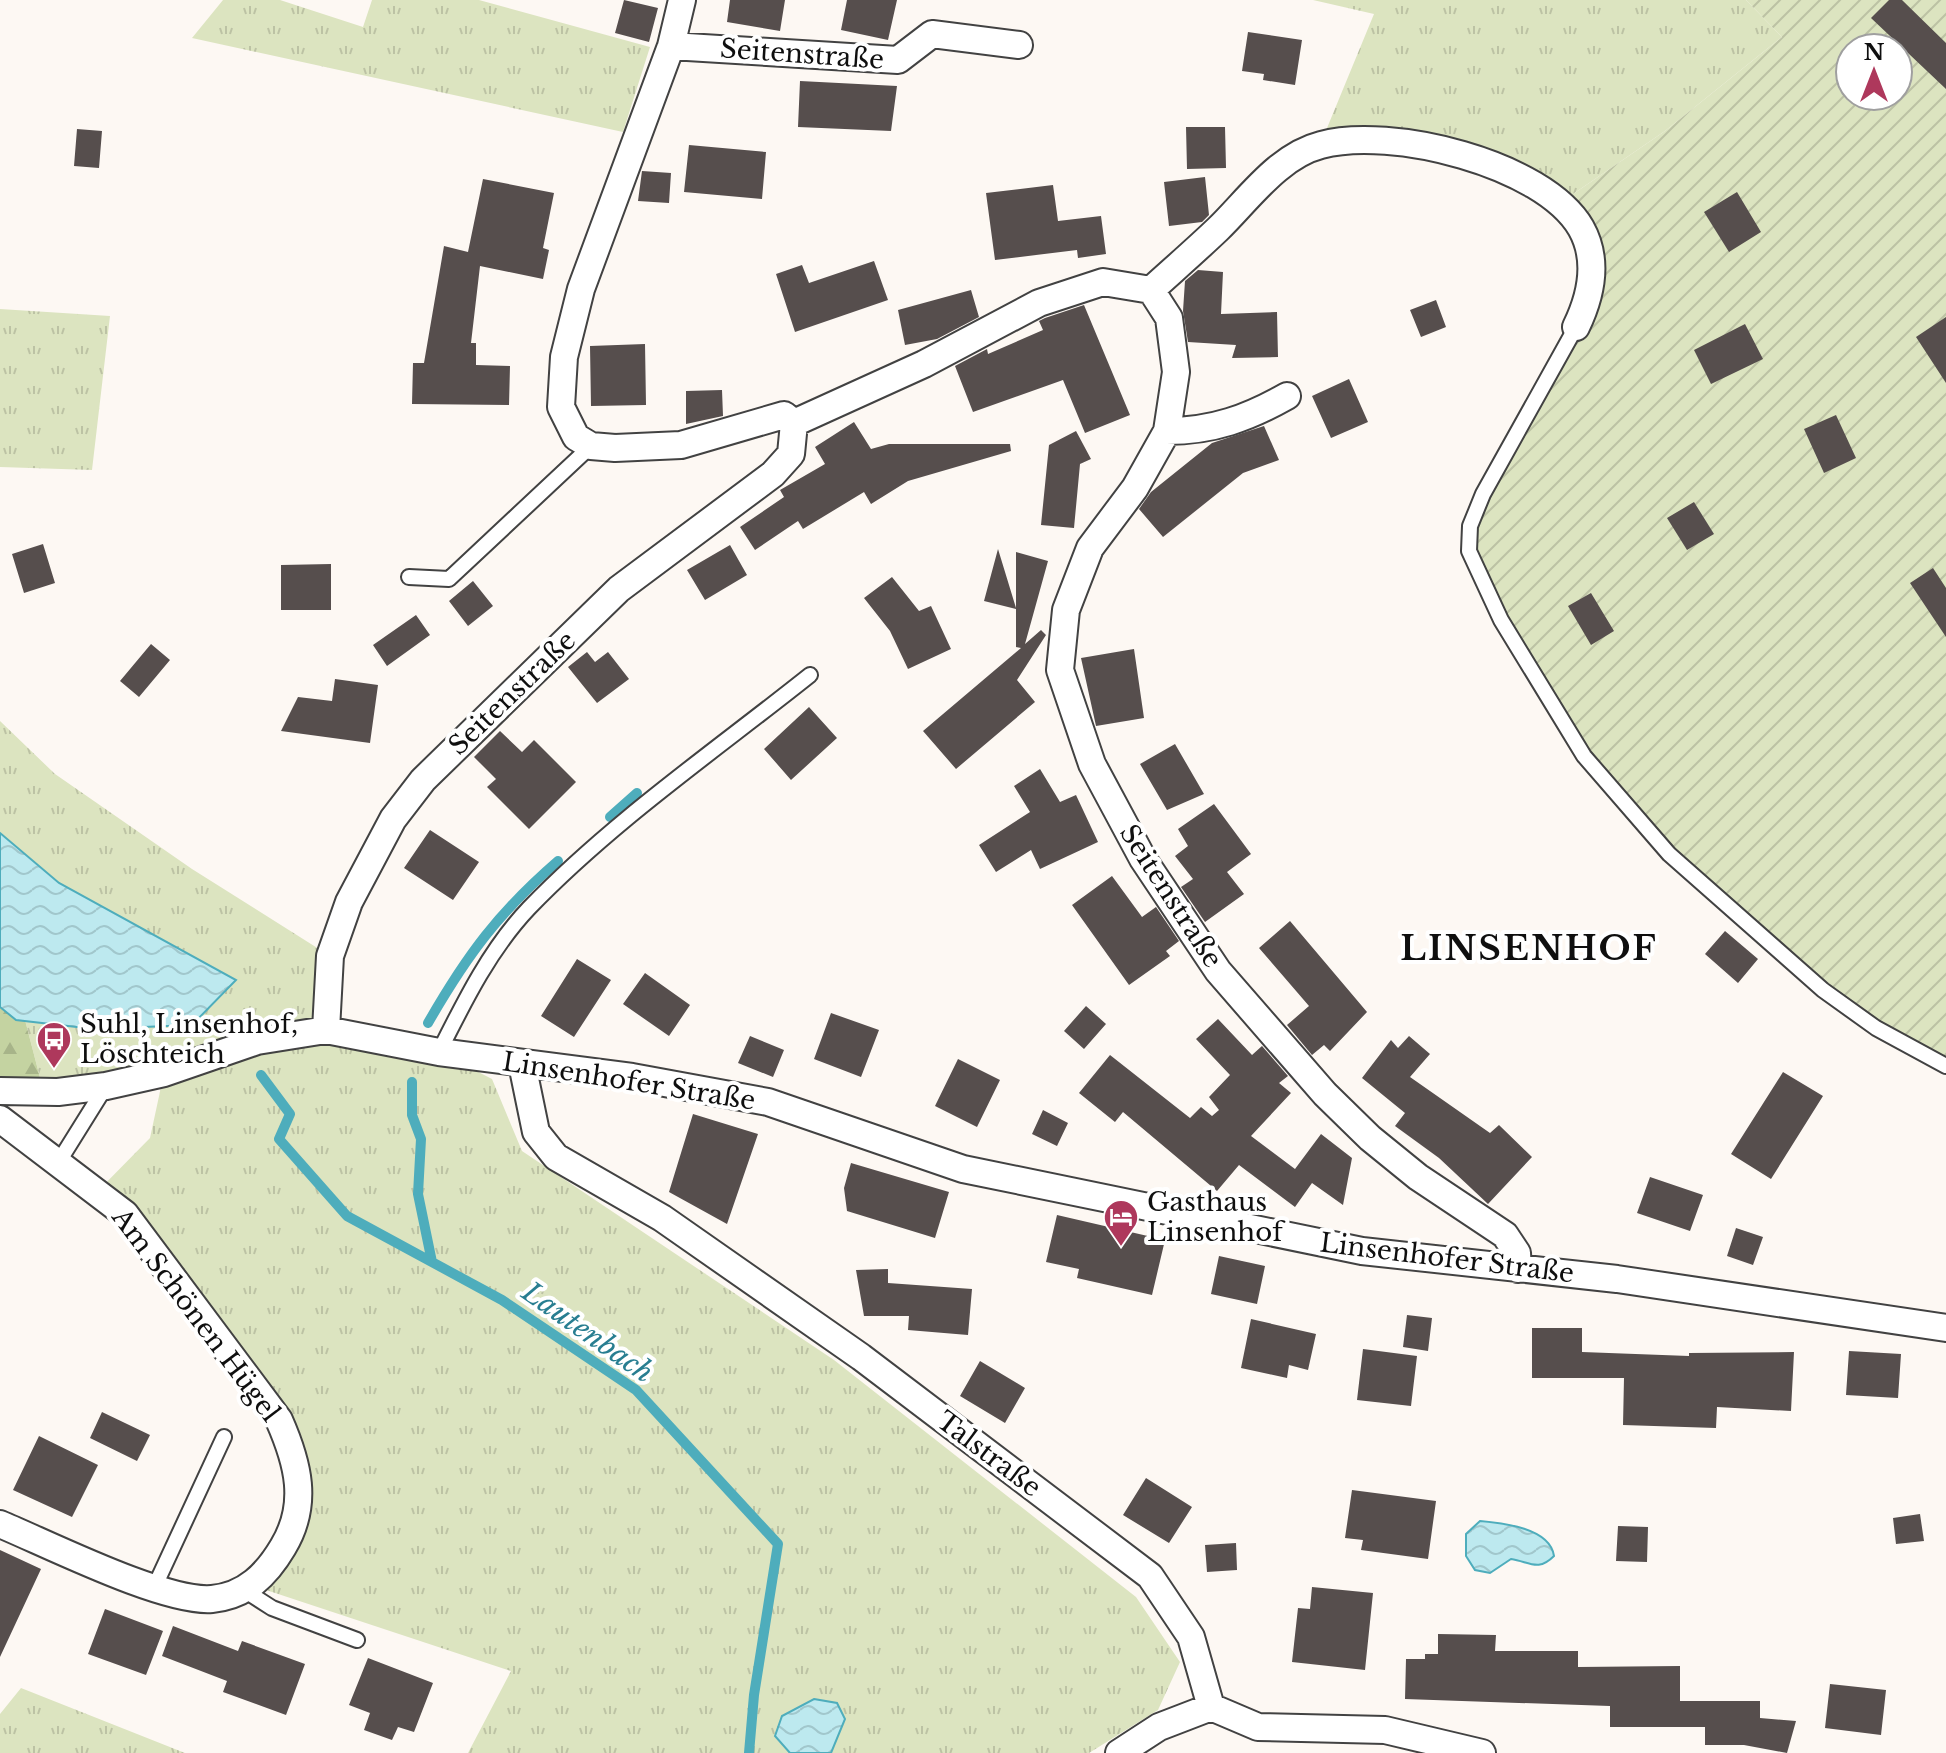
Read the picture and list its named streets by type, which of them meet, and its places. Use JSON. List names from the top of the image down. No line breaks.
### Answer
{"streets":{"street":["Seitenstraße","Linsenhofer Straße","Am Schönen Hügel","Talstraße"]},"crossings":[["Seitenstraße","Linsenhofer Straße"],["Linsenhofer Straße","Talstraße"]],"districts":["LINSENHOF"],"water":["Lautenbach"],"places":{"bus stop":["Suhl, Linsenhof, Löschteich"],"hotel":["Gasthaus Linsenhof"]},"north":"top"}
